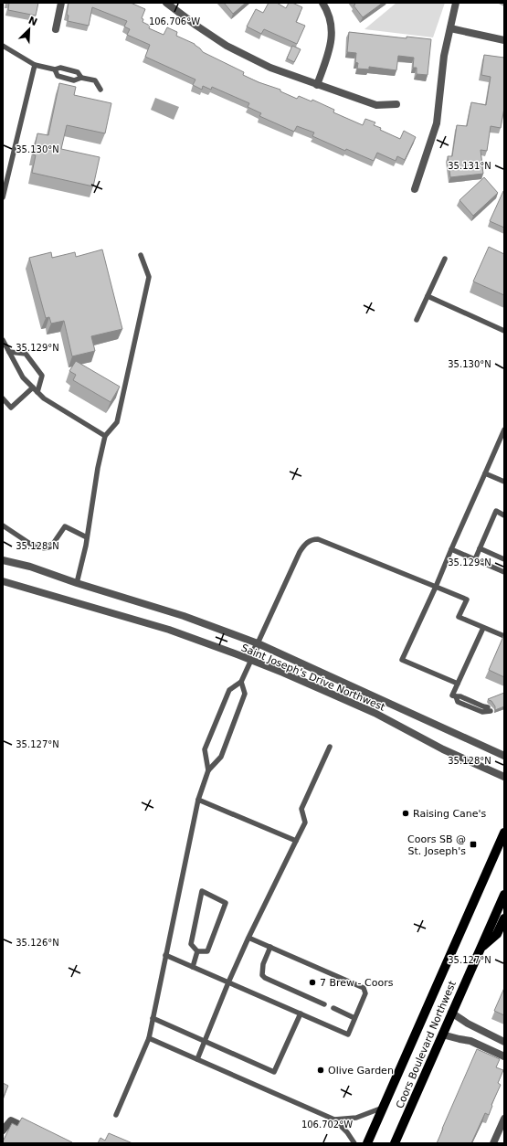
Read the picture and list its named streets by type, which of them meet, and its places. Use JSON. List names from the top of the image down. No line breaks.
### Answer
{"streets":{"main road":["Coors Boulevard Northwest"],"street":["Saint Joseph's Drive Northwest"]},"places":{"other":["Raising Cane's","7 Brew - Coors","Olive Garden"],"transit":["Coors SB @ St. Joseph's"]},"north":"top right","coordinates":["106.706°W","35.130°N","35.131°N","35.129°N","35.128°N","35.127°N","35.126°N","106.702°W"]}
